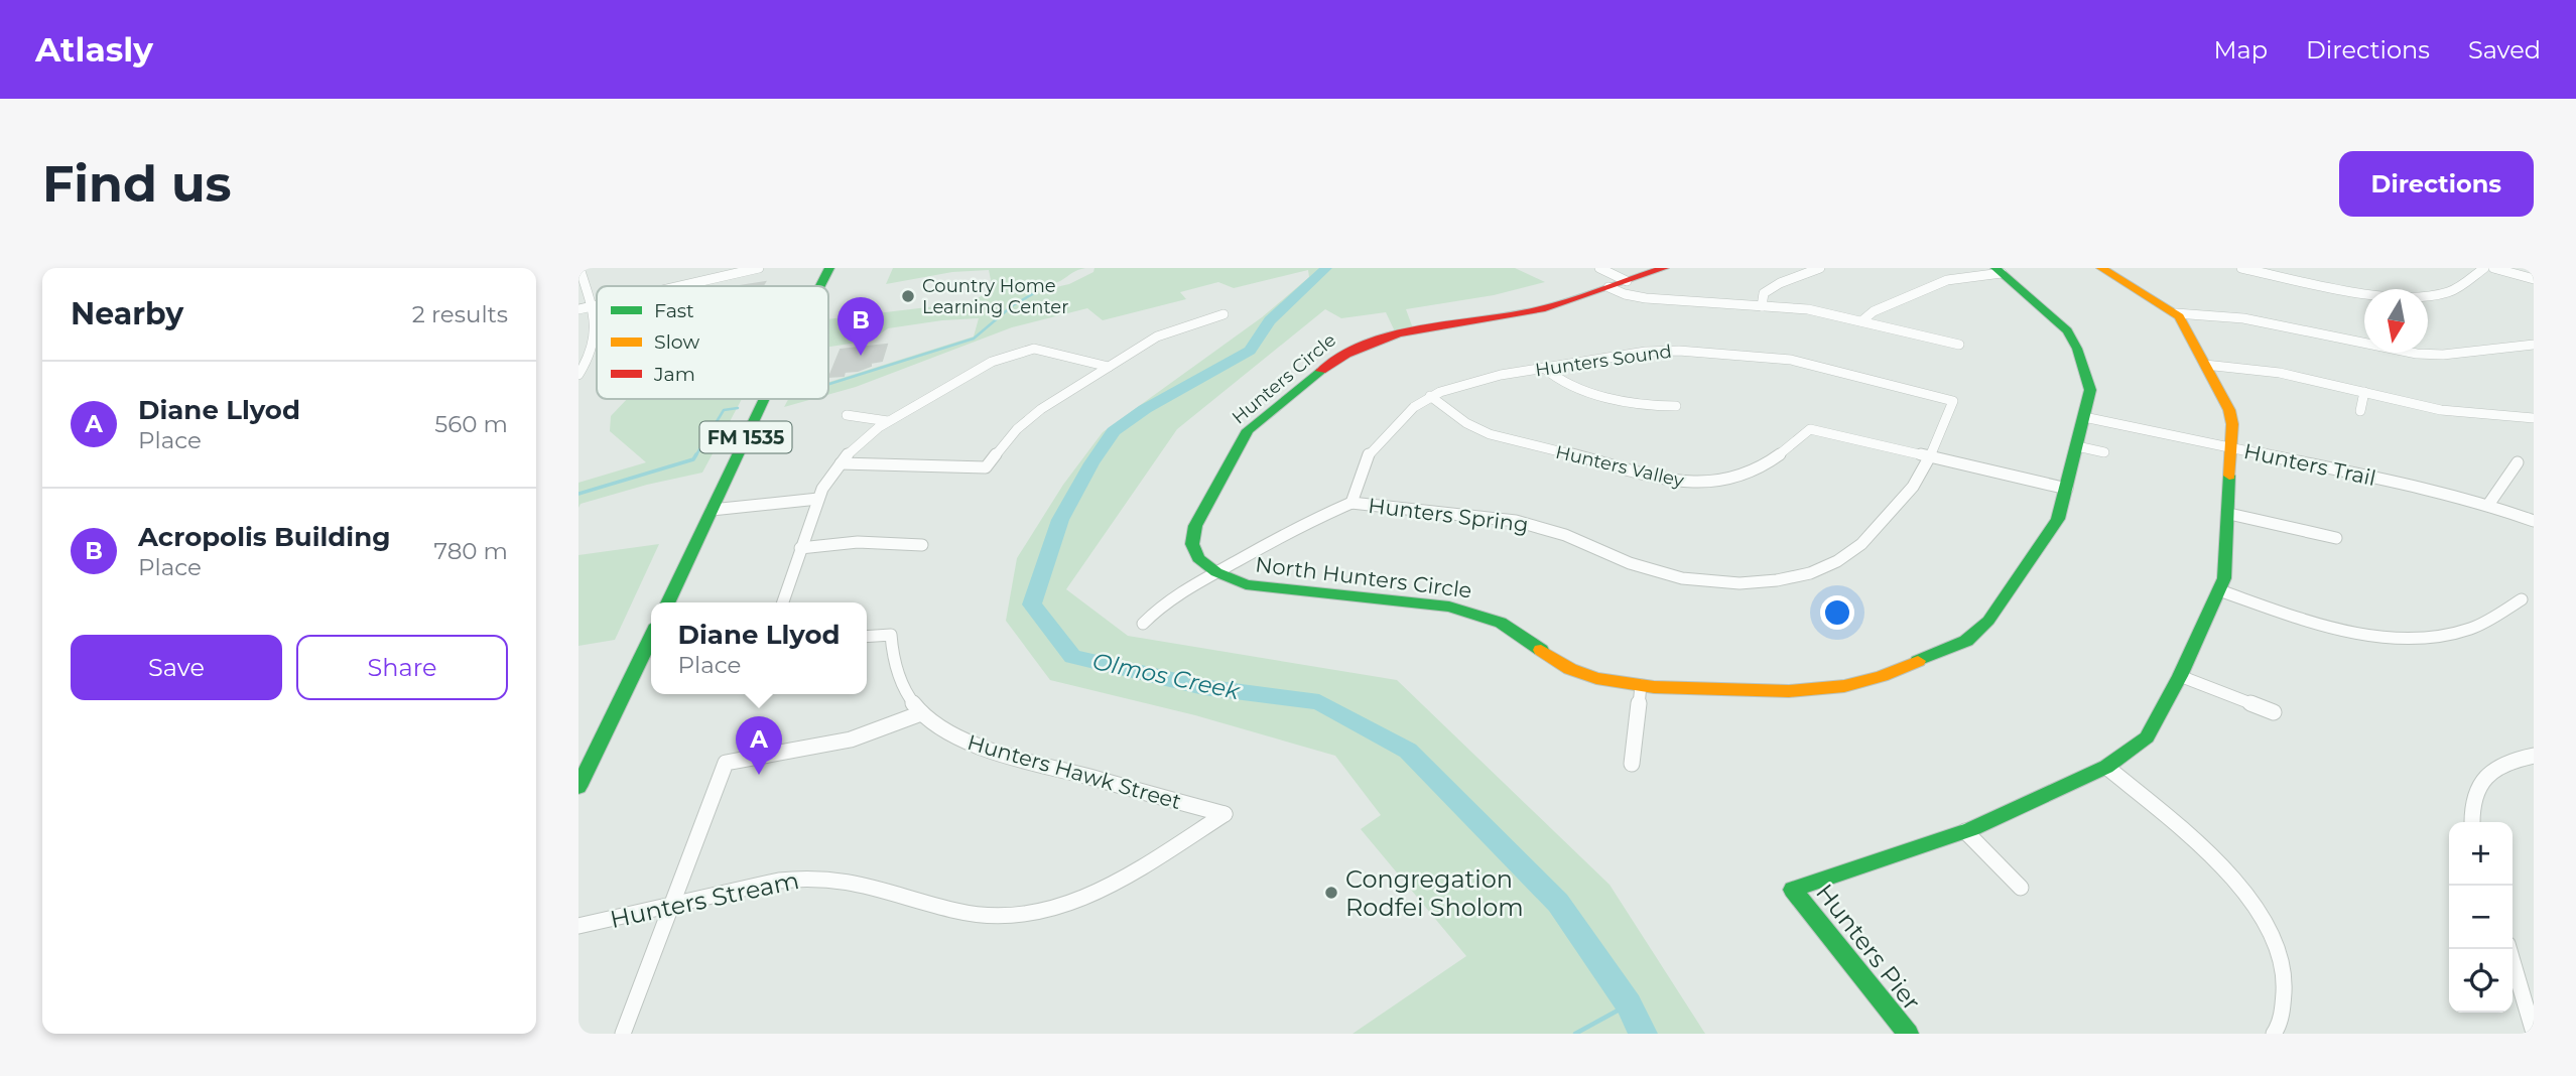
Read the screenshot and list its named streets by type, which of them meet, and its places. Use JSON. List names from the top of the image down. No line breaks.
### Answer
{"streets":{"street":["Hunters Sound","Hunters Circle","FM 1535","Hunters Trail","Hunters Valley","Hunters Spring","North Hunters Circle","Hunters Hawk Street","Hunters Stream","Hunters Pier"]},"crossings":[["Hunters Sound","Hunters Valley"],["Hunters Sound","Hunters Spring"],["Hunters Circle","North Hunters Circle"],["Hunters Trail","North Hunters Circle"],["Hunters Valley","Hunters Spring"],["Hunters Hawk Street","Hunters Stream"]],"water":["Olmos Creek"],"places":["Country Home Learning Center","Congregation Rodfei Sholom"],"legend":["Fast","Slow","Jam"],"north":"bottom","page":{"header":"Atlasly","nav":["Map","Directions","Saved"],"buttons":["Directions",["Save","Share"]],"title":"Find us","heading":["Nearby","2 results"],"pins":["B","A"],"list":[{"mark":"A","name":"Diane Llyod","note":"Place","value":"560 m"},{"mark":"B","name":"Acropolis Building","note":"Place","value":"780 m"}],"popup":["Diane Llyod","Place"],"map_buttons":["+","−"]}}
